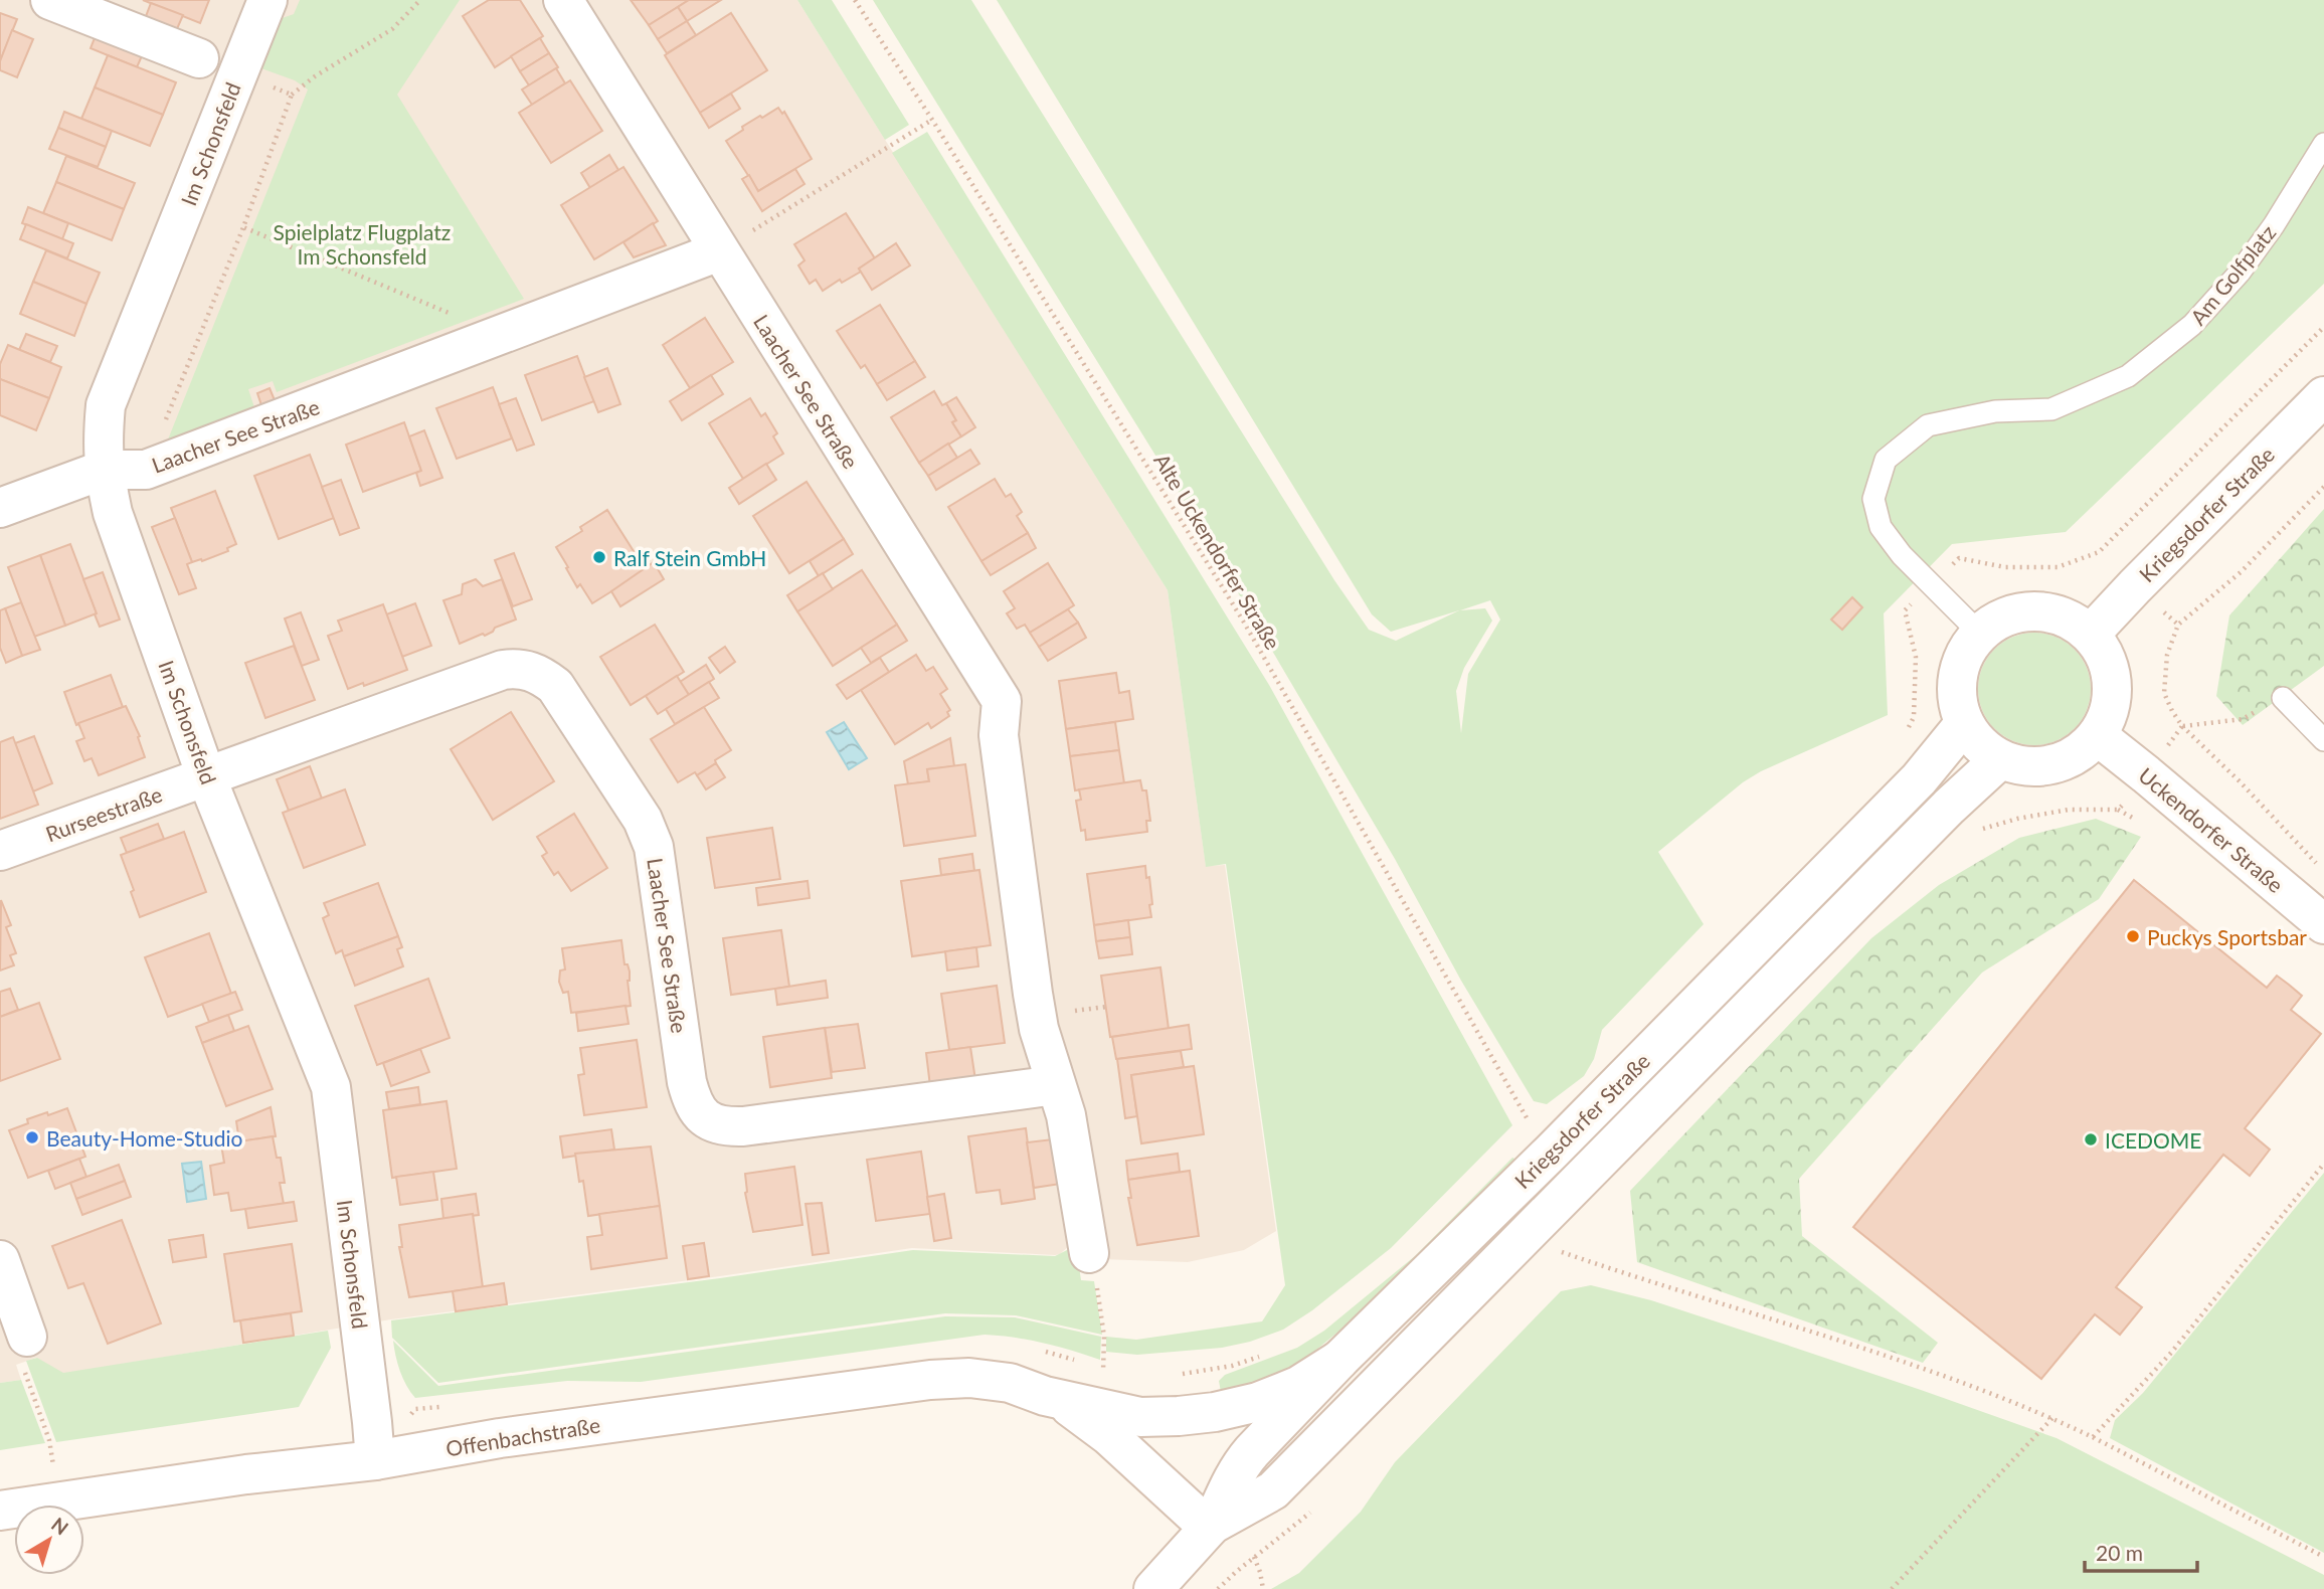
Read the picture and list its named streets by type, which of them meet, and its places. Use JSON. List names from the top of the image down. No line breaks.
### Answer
{"streets":{"street":["Im Schonsfeld","Laacher See Straße","Kriegsdorfer Straße","Rurseestraße","Uckendorfer Straße","Offenbachstraße"],"lane":["Am Golfplatz"],"path":["Alte Uckendorfer Straße"]},"crossings":[["Im Schonsfeld","Laacher See Straße"],["Im Schonsfeld","Rurseestraße"],["Im Schonsfeld","Offenbachstraße"],["Am Golfplatz","Kriegsdorfer Straße"],["Am Golfplatz","Uckendorfer Straße"],["Laacher See Straße","Rurseestraße"],["Kriegsdorfer Straße","Uckendorfer Straße"],["Kriegsdorfer Straße","Offenbachstraße"]],"parks":["Spielplatz Flugplatz Im Schonsfeld"],"places":["Ralf Stein GmbH","Puckys Sportsbar","Beauty-Home-Studio","ICEDOME"],"scale_bar":"20 m","north":"top right"}
